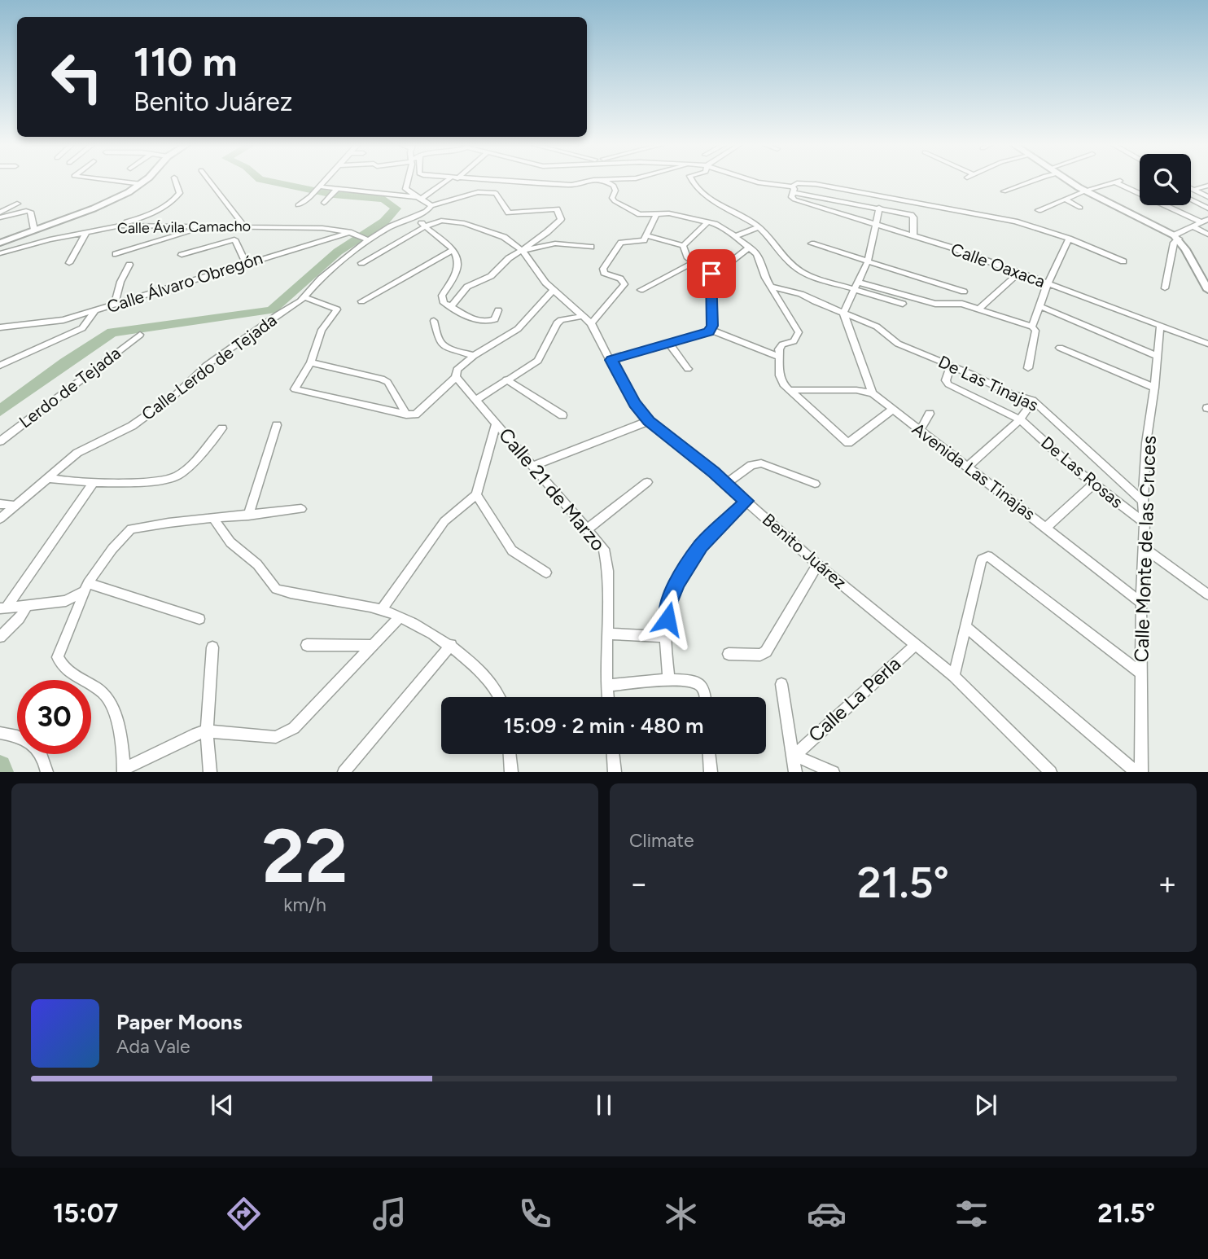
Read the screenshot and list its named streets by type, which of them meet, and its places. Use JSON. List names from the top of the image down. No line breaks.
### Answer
{"streets":{"street":["Calle Ávila Camacho","Calle Oaxaca","Calle Álvaro Obregón","Calle Lerdo de Tejada","De Las Tinajas","Lerdo de Tejada","Avenida Las Tinajas","De Las Rosas","Calle 21 de Marzo","Calle Monte de las Cruces","Benito Juárez","Calle La Perla"]},"crossings":[["Calle Ávila Camacho","Calle Álvaro Obregón"],["Calle Ávila Camacho","Calle Lerdo de Tejada"],["Calle Oaxaca","Calle Monte de las Cruces"],["Calle Lerdo de Tejada","Benito Juárez"],["De Las Tinajas","De Las Rosas"],["De Las Tinajas","Calle Monte de las Cruces"],["Avenida Las Tinajas","Calle Monte de las Cruces"],["De Las Rosas","Calle Monte de las Cruces"],["Benito Juárez","Calle La Perla"]],"page":{"turn":["110 m","Benito Juárez"],"limit":"30","trip":"15:09 · 2 min · 480 m","tile":[["22","km/h"],"Climate"],"heat":["−","21.5°","+"],"song":["Paper Moons","Ada Vale"],"tabs":["15:07","21.5°"]}}
